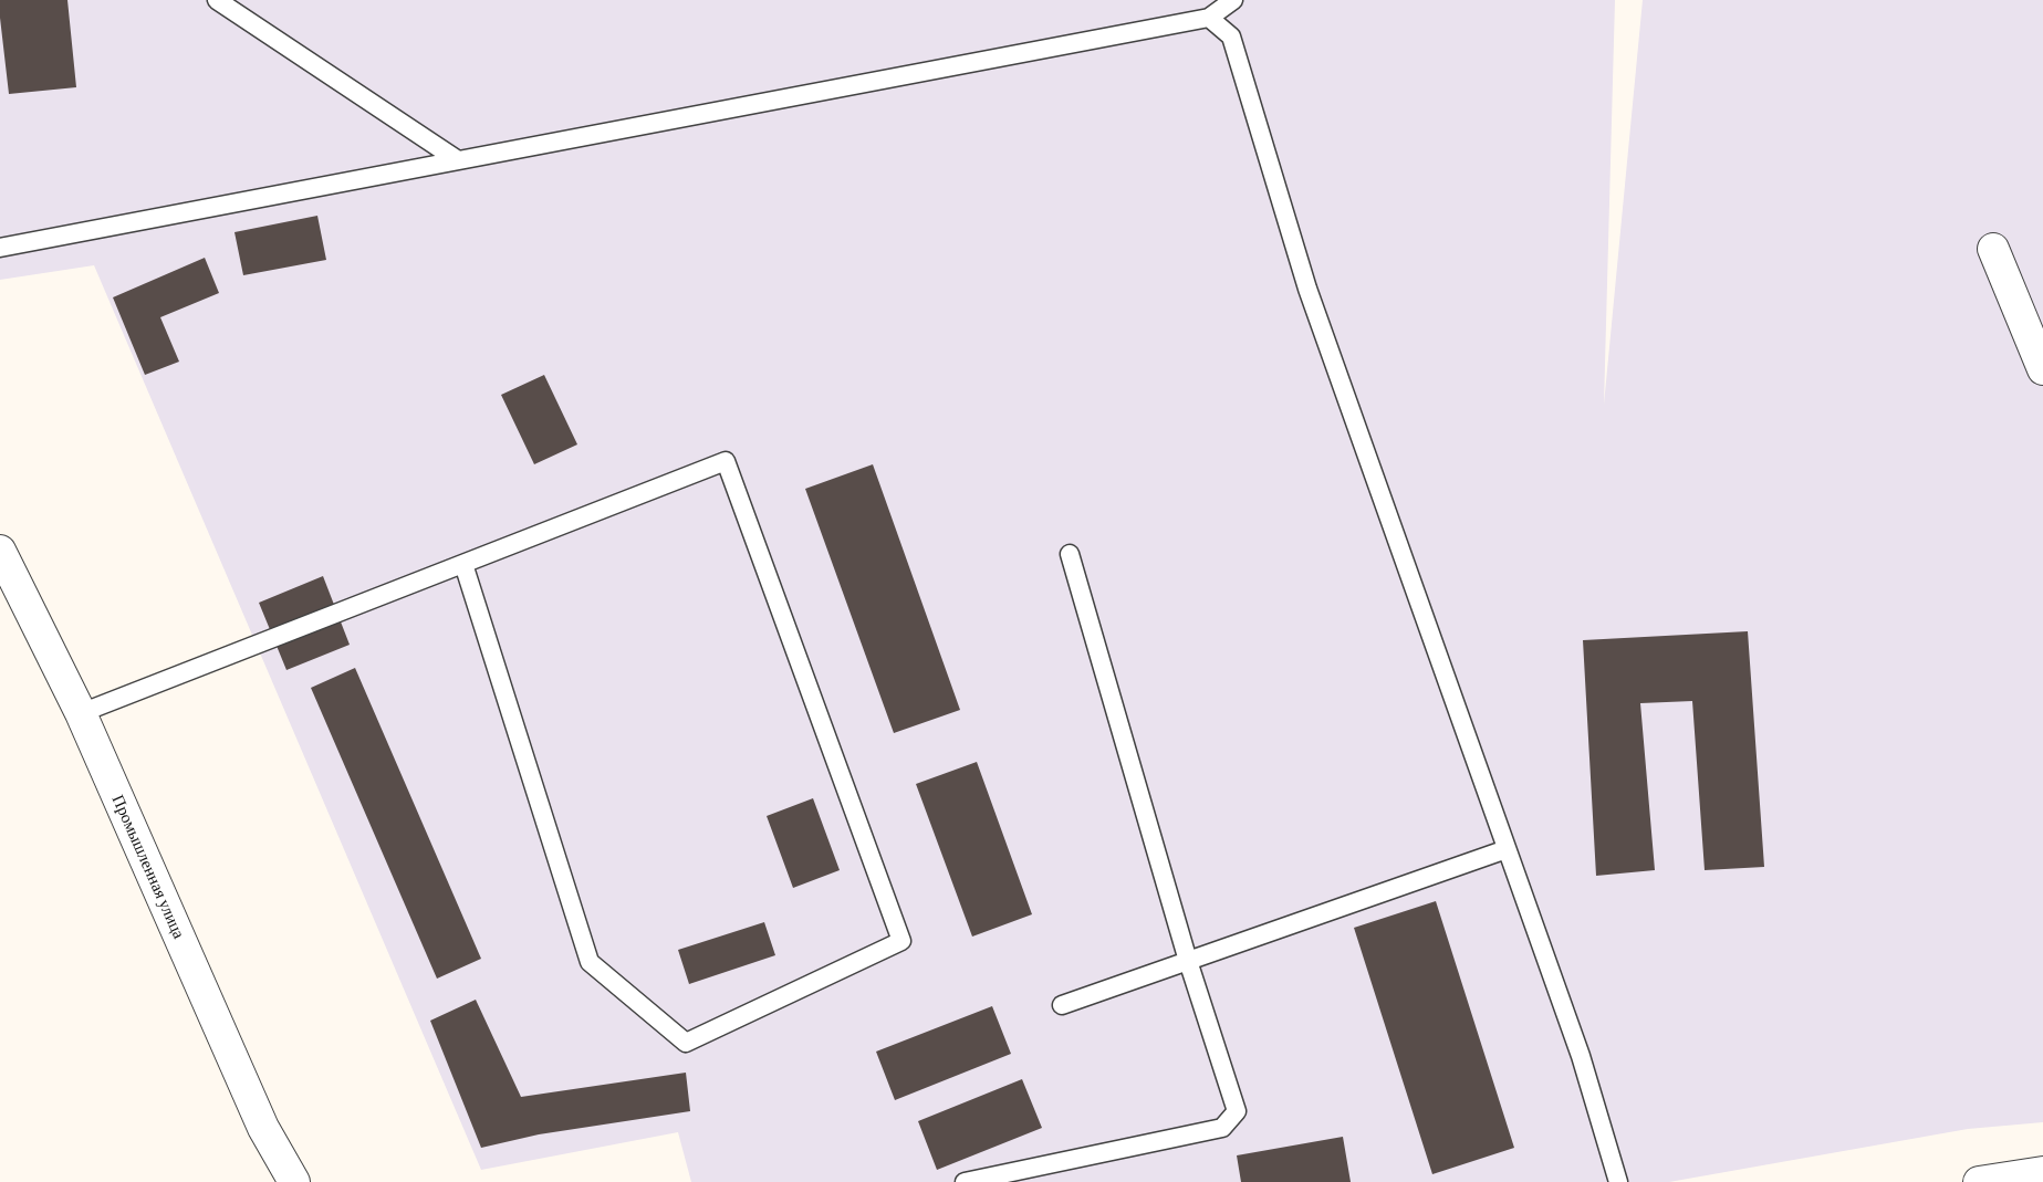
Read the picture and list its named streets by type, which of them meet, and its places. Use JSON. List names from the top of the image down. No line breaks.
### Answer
{"streets":{"street":["Промышленная улица"]}}
